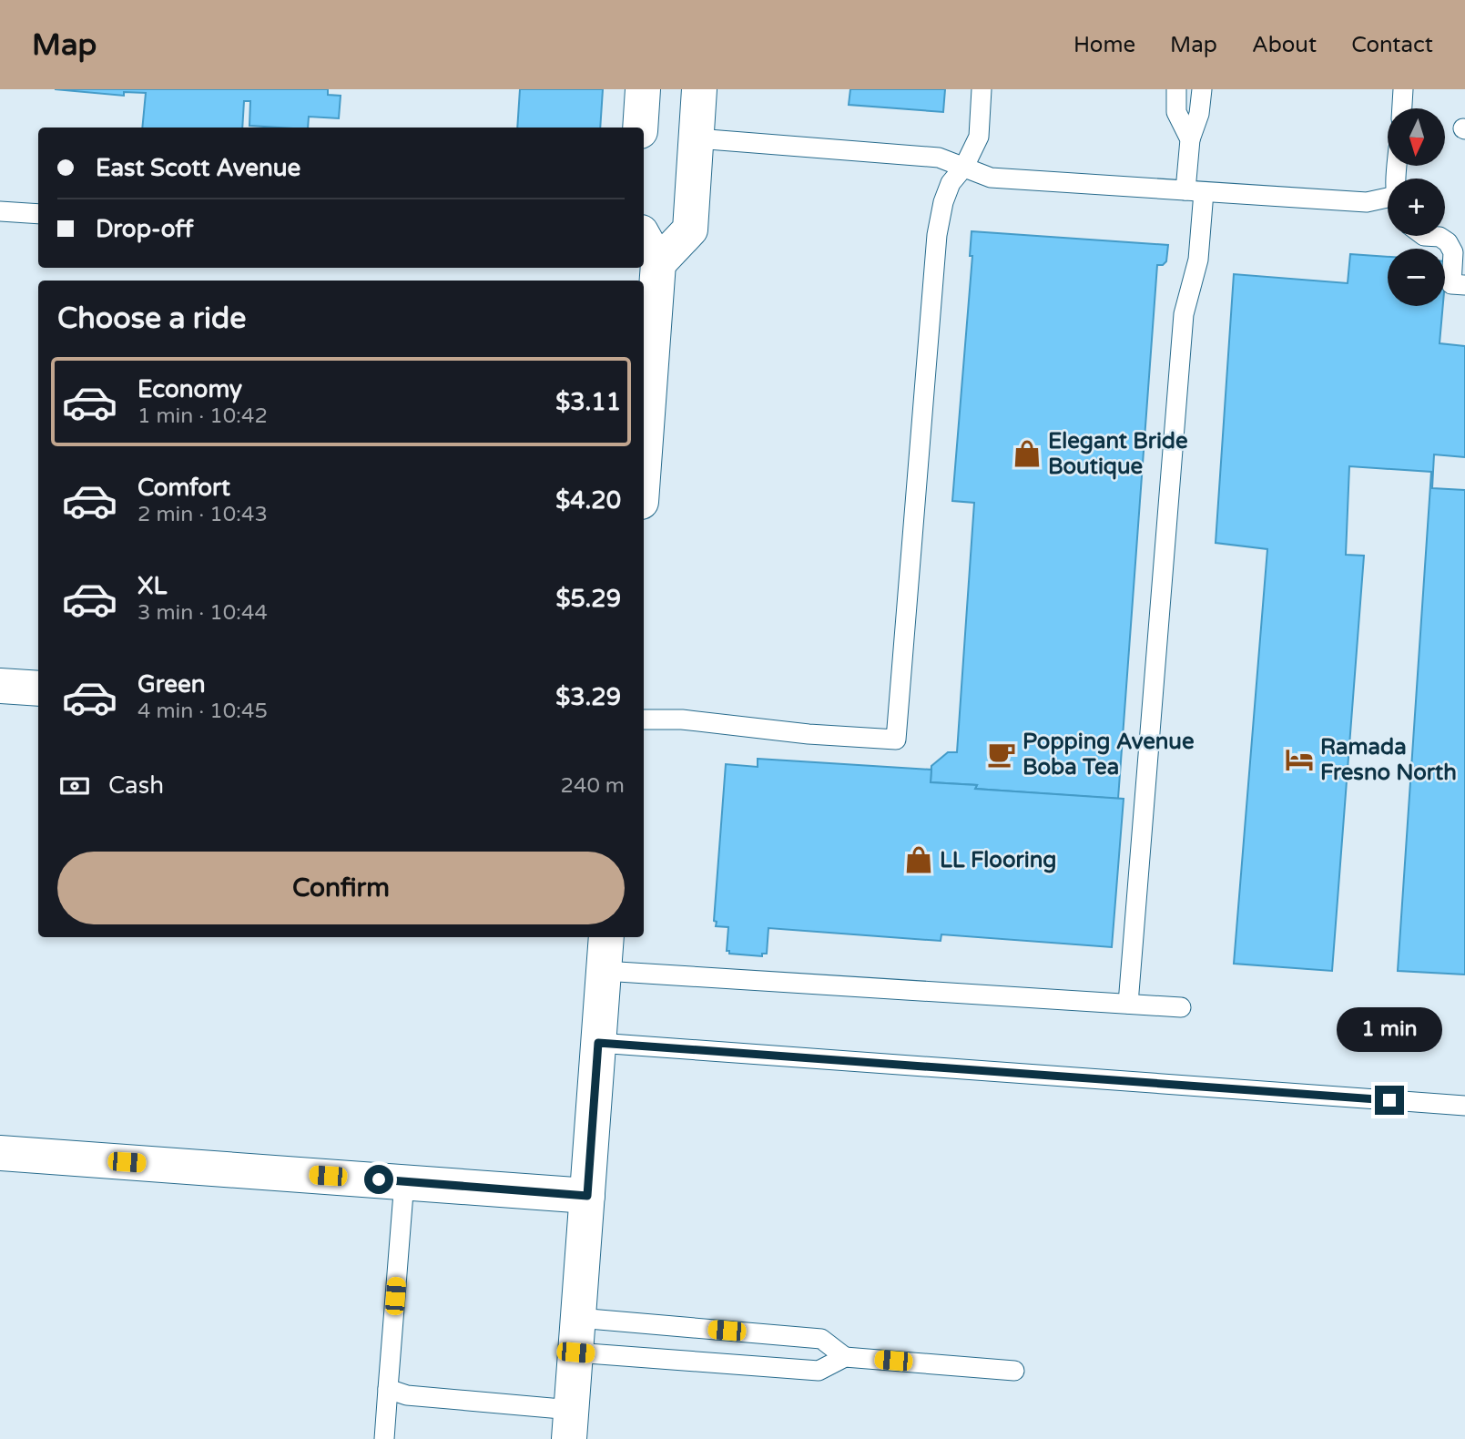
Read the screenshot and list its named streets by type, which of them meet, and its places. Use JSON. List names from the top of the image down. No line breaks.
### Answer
{"places":{"shop":["Elegant Bride Boutique","LL Flooring"],"cafe":["Popping Avenue Boba Tea"],"hotel":["Ramada Fresno North"]},"north":"bottom","page":{"header":"Map","nav":["Home","Map","About","Contact"],"map_buttons":["+","−"],"banner":["East Scott Avenue","Drop-off"],"heading":"Choose a ride","list":[{"name":"Economy","note":"1 min · 10:42","value":"$3.11"},{"name":"Comfort","note":"2 min · 10:43","value":"$4.20"},{"name":"XL","note":"3 min · 10:44","value":"$5.29"},{"name":"Green","note":"4 min · 10:45","value":"$3.29"}],"pay":["Cash","240 m"],"buttons":"Confirm","bubble":"1 min"}}
